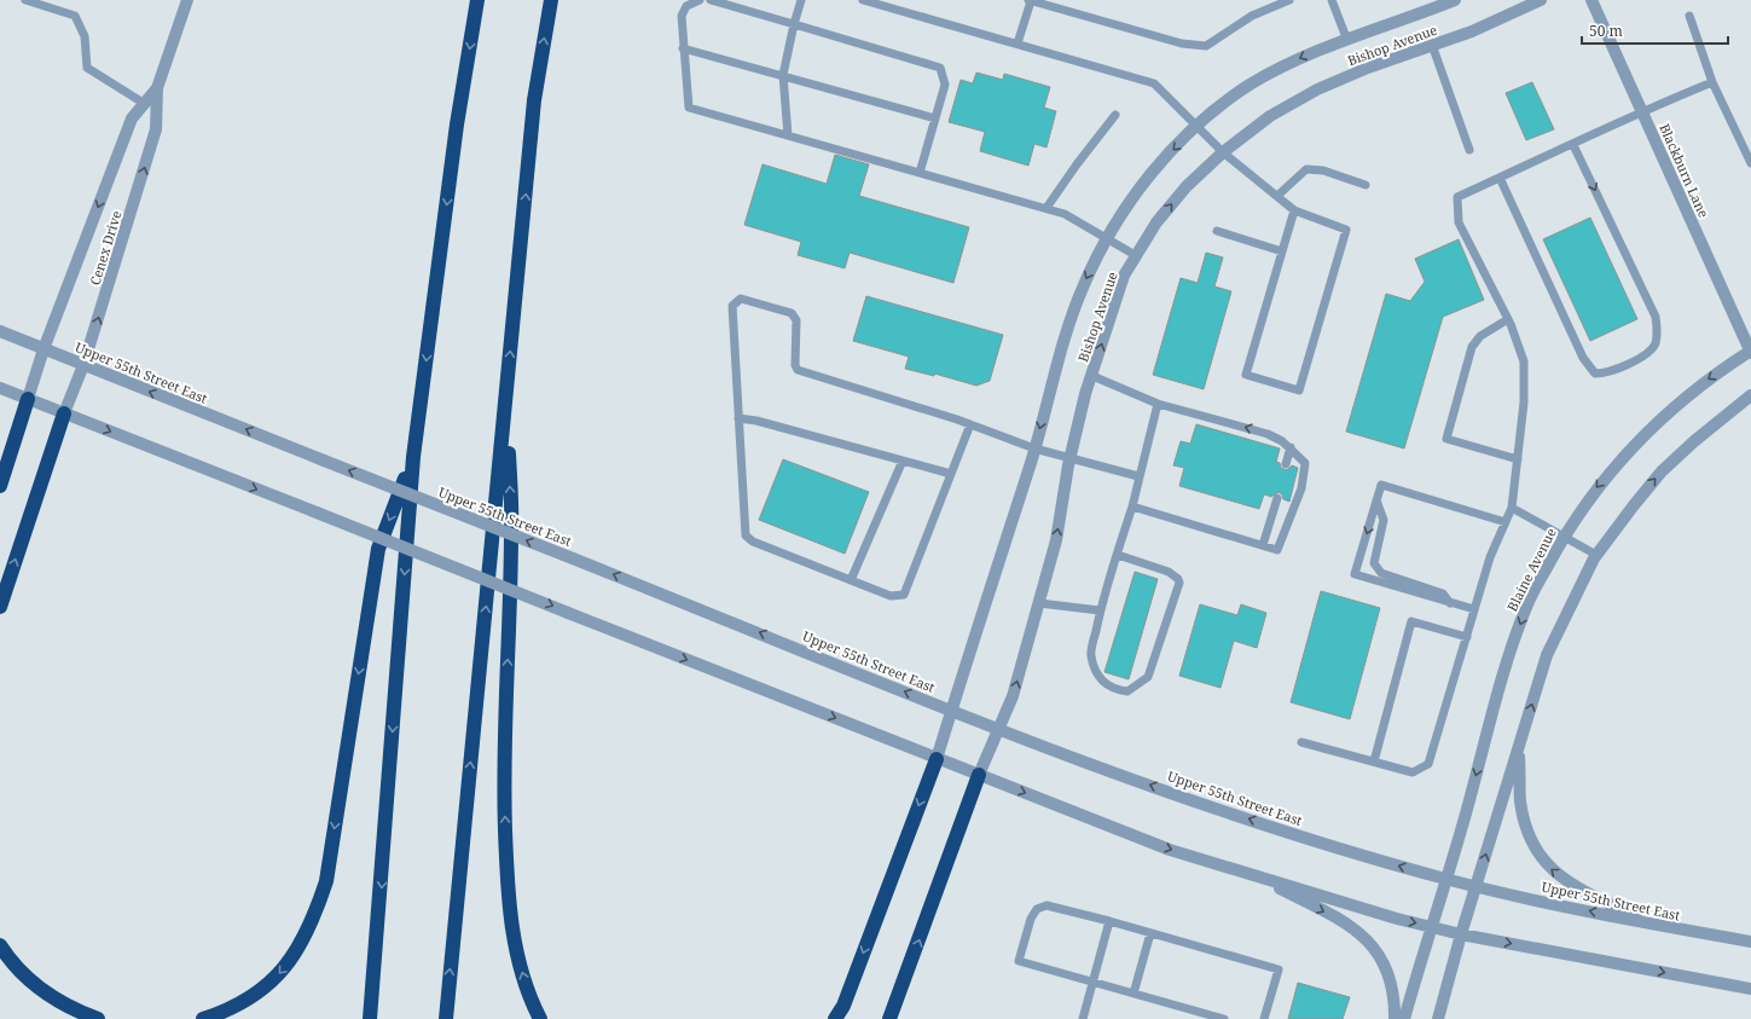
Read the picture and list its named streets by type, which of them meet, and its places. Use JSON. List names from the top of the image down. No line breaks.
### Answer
{"streets":{"street":["Bishop Avenue","Blackburn Lane","Cenex Drive","Upper 55th Street East","Blaine Avenue"]},"crossings":[["Bishop Avenue","Upper 55th Street East"],["Blackburn Lane","Blaine Avenue"],["Cenex Drive","Upper 55th Street East"],["Upper 55th Street East","Blaine Avenue"]],"scale_bar":"50 m"}
